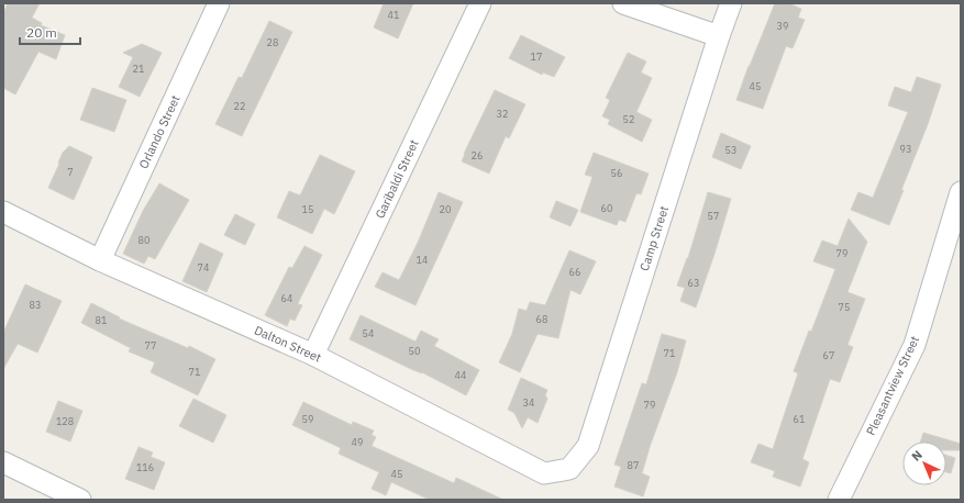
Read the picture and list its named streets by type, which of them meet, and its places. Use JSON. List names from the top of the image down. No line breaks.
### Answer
{"streets":{"street":["Orlando Street","Garibaldi Street","Camp Street","Dalton Street","Pleasantview Street"]},"crossings":[["Orlando Street","Dalton Street"],["Garibaldi Street","Dalton Street"],["Camp Street","Dalton Street"]],"house_numbers":["41","39","28","17","21","45","22","32","52","93","53","26","7","56","60","15","20","57","80","79","14","74","66","63","64","83","75","68","81","54","77","50","71","67","71","44","34","79","59","61","128","49","87","116","45"],"scale_bar":"20 m","north":"top left"}
